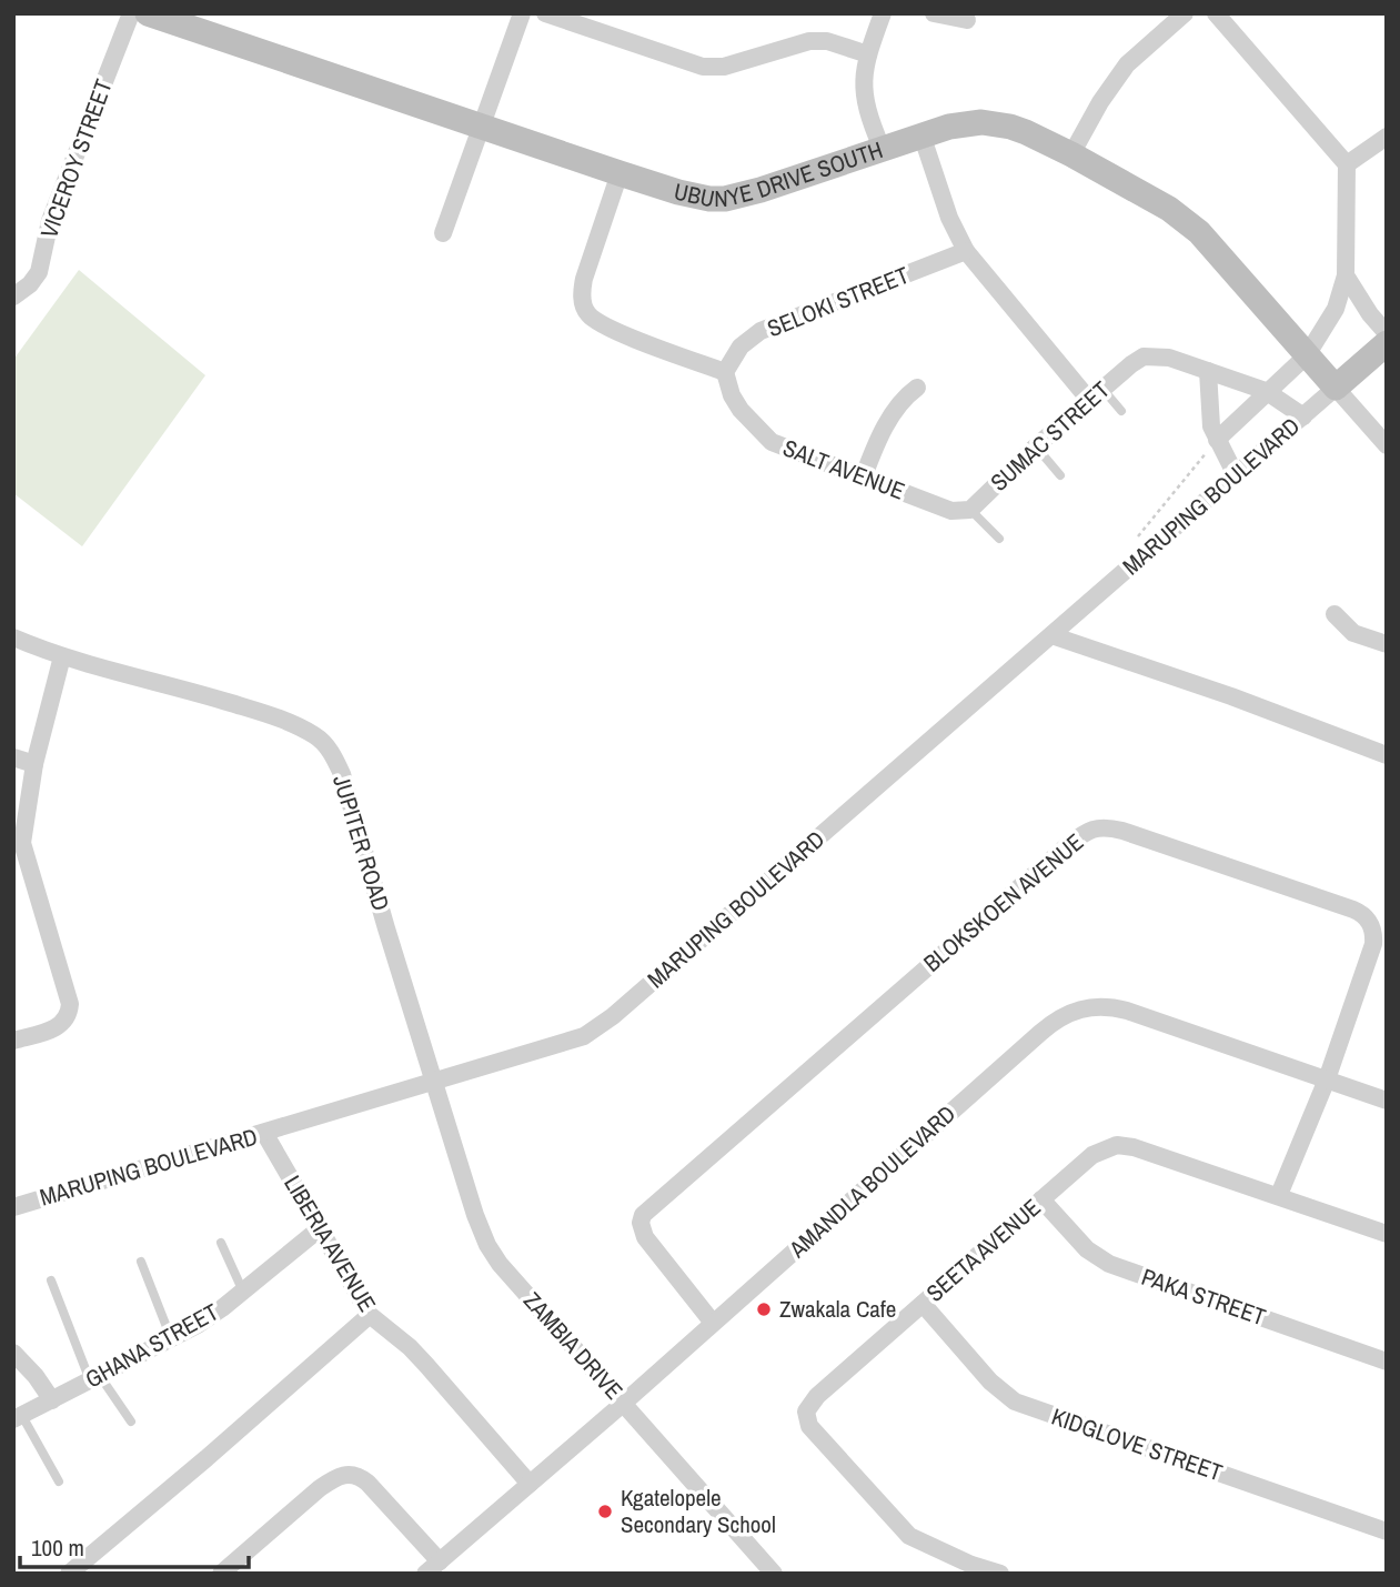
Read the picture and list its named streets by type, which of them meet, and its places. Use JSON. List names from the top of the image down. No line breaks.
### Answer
{"streets":{"street":["VICEROY STREET","UBUNYE DRIVE SOUTH","SELOKI STREET","SUMAC STREET","SALT AVENUE","MARUPING BOULEVARD","JUPITER ROAD","BLOKSKOEN AVENUE","AMANDLA BOULEVARD","LIBERIA AVENUE","SEETA AVENUE","PAKA STREET","GHANA STREET","ZAMBIA DRIVE","KIDGLOVE STREET"]},"crossings":[["UBUNYE DRIVE SOUTH","MARUPING BOULEVARD"],["SELOKI STREET","SALT AVENUE"],["SUMAC STREET","SALT AVENUE"],["MARUPING BOULEVARD","JUPITER ROAD"],["MARUPING BOULEVARD","LIBERIA AVENUE"],["MARUPING BOULEVARD","ZAMBIA DRIVE"],["JUPITER ROAD","ZAMBIA DRIVE"],["BLOKSKOEN AVENUE","AMANDLA BOULEVARD"],["BLOKSKOEN AVENUE","SEETA AVENUE"],["AMANDLA BOULEVARD","LIBERIA AVENUE"],["AMANDLA BOULEVARD","ZAMBIA DRIVE"],["LIBERIA AVENUE","GHANA STREET"],["SEETA AVENUE","PAKA STREET"],["SEETA AVENUE","KIDGLOVE STREET"]],"places":["Zwakala Cafe","Kgatelopele Secondary School"],"scale_bar":"100 m"}
